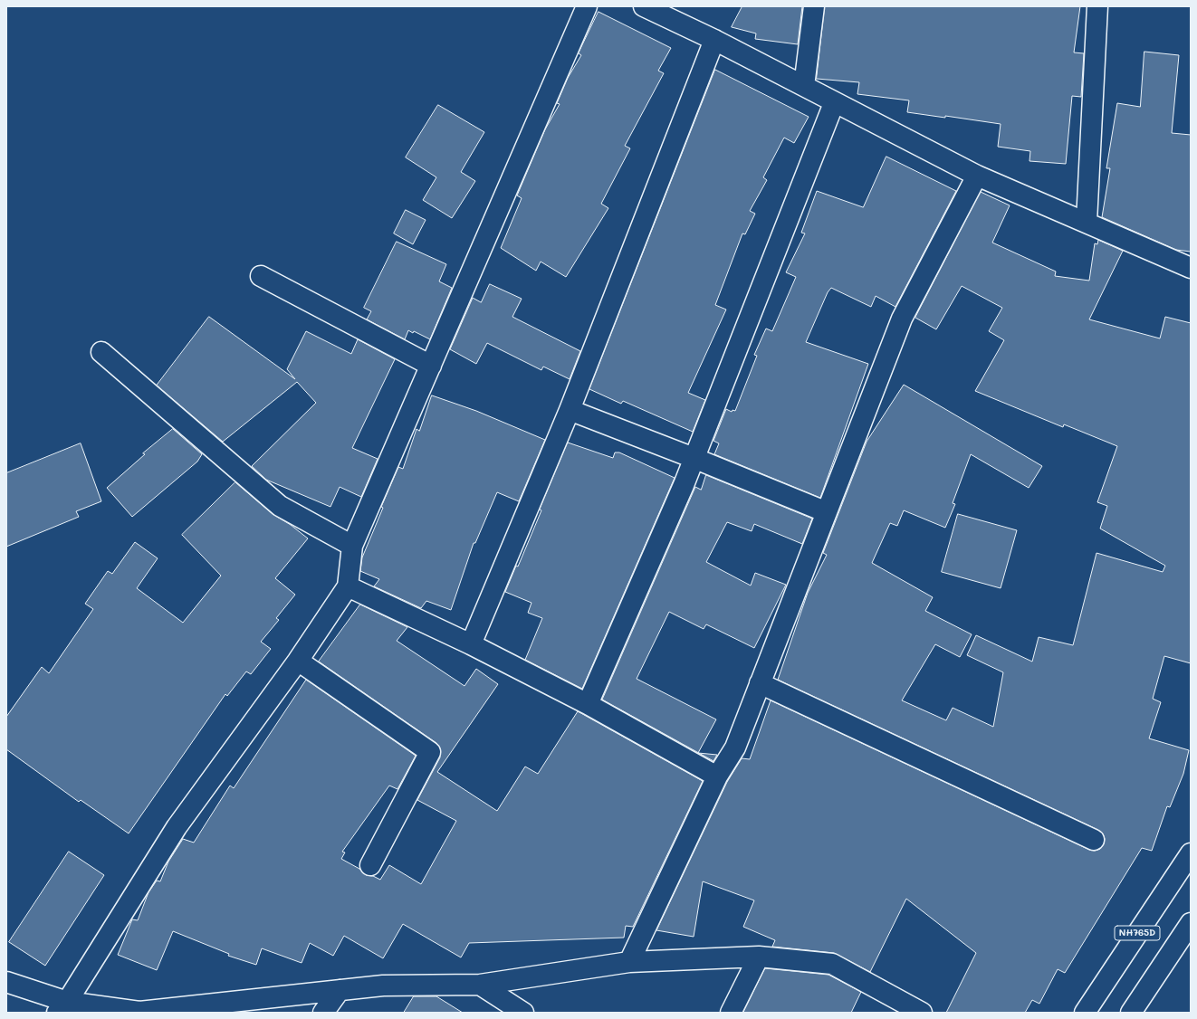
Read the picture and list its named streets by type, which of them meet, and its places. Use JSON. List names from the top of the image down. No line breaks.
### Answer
{"streets":{"main road":["NH765D"]}}
